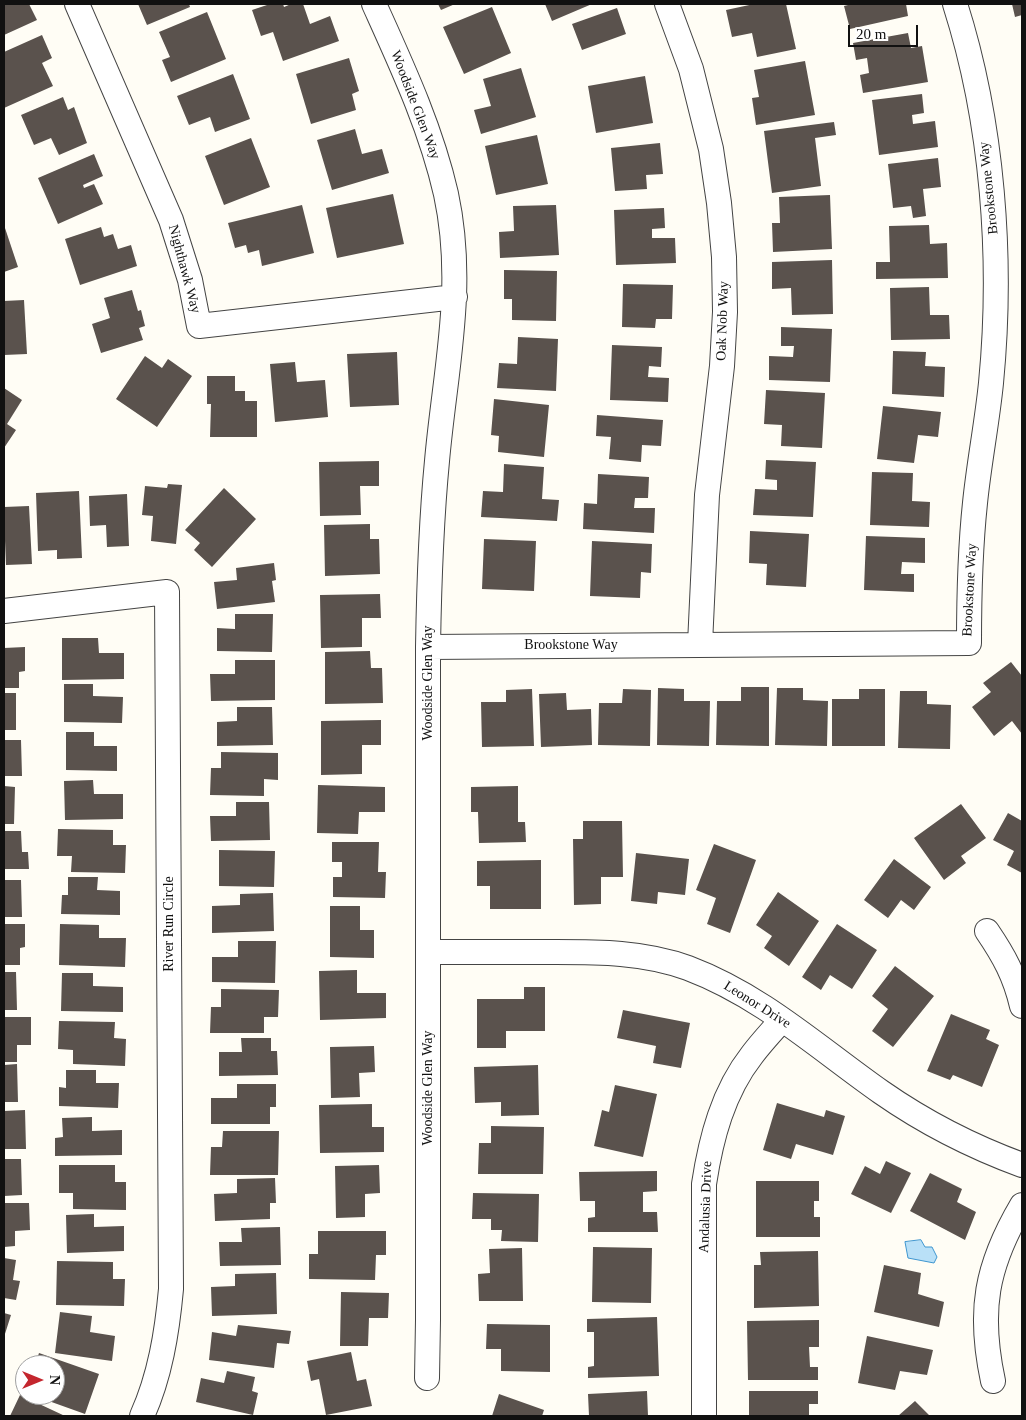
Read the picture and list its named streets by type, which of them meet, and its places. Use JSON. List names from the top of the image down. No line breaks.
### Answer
{"streets":{"street":["Woodside Glen Way","Brookstone Way","Nighthawk Way","Oak Nob Way","River Run Circle","Leonor Drive","Andalusia Drive"]},"crossings":[["Woodside Glen Way","Brookstone Way"],["Woodside Glen Way","Nighthawk Way"],["Woodside Glen Way","Leonor Drive"],["Brookstone Way","Oak Nob Way"],["Leonor Drive","Andalusia Drive"]],"scale_bar":"20 m","north":"right"}
